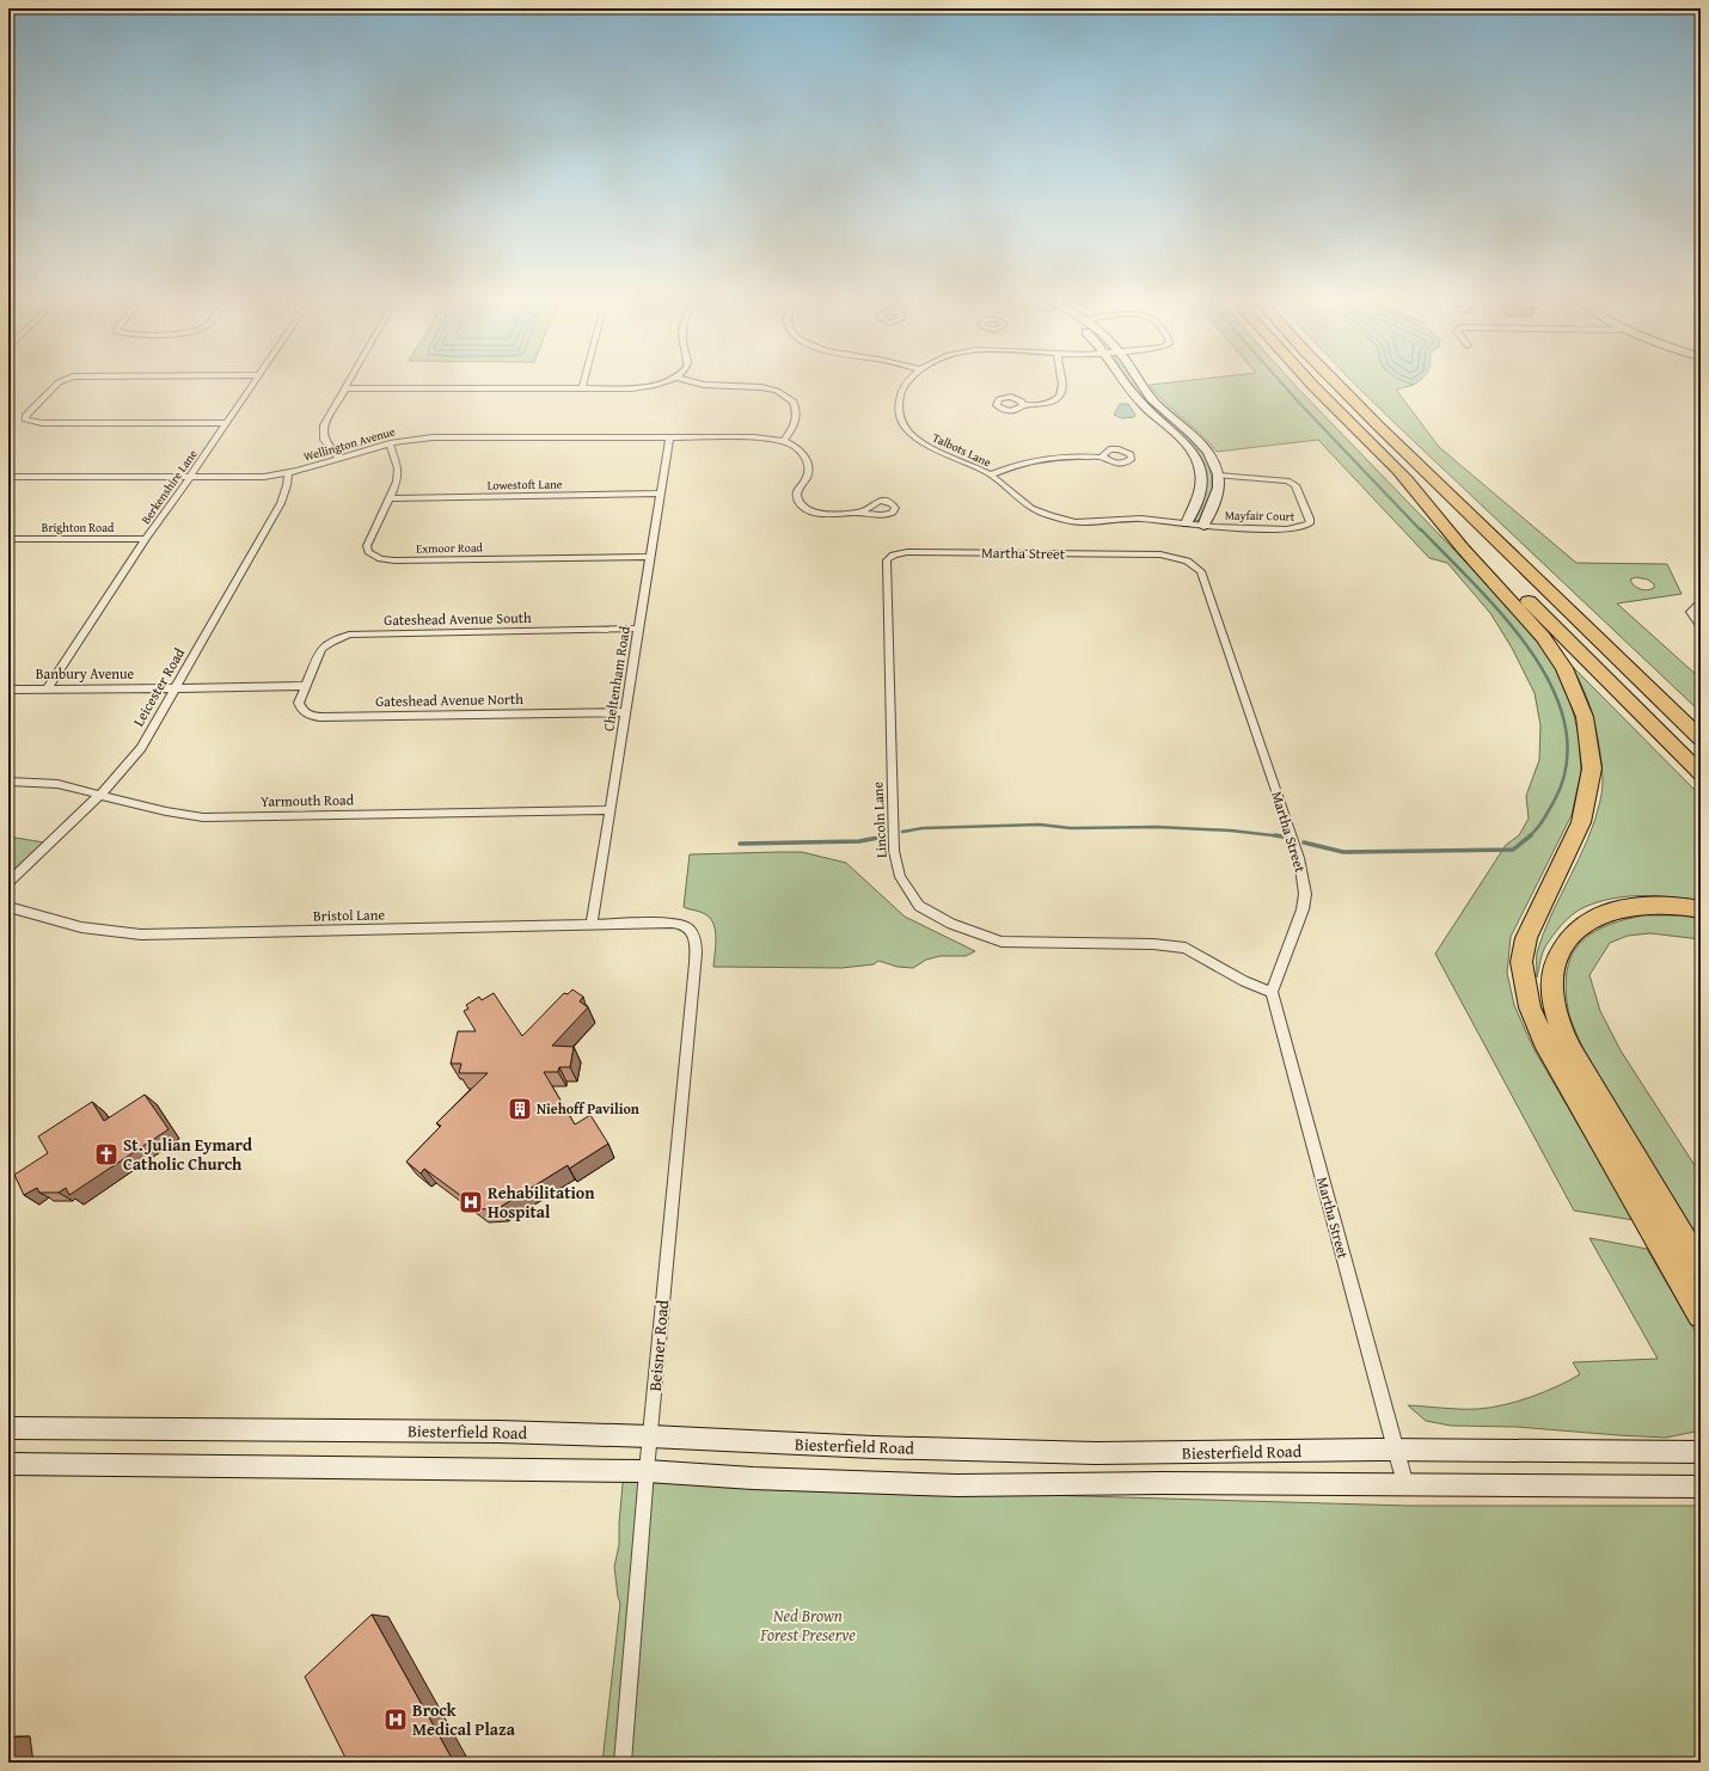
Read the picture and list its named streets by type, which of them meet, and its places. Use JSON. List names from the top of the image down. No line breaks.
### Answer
{"streets":{"main road":["Biesterfield Road"],"street":["Wellington Avenue","Talbots Lane","Lowestoft Lane","Berkenshire Lane","Mayfair Court","Brighton Road","Exmoor Road","Martha Street","Gateshead Avenue South","Banbury Avenue","Cheltenham Road","Leicester Road","Gateshead Avenue North","Yarmouth Road","Lincoln Lane","Bristol Lane","Beisner Road"]},"crossings":[["Wellington Avenue","Berkenshire Lane"],["Wellington Avenue","Exmoor Road"],["Wellington Avenue","Cheltenham Road"],["Wellington Avenue","Leicester Road"],["Talbots Lane","Mayfair Court"],["Lowestoft Lane","Exmoor Road"],["Lowestoft Lane","Cheltenham Road"],["Berkenshire Lane","Brighton Road"],["Berkenshire Lane","Banbury Avenue"],["Exmoor Road","Cheltenham Road"],["Martha Street","Lincoln Lane"],["Martha Street","Biesterfield Road"],["Gateshead Avenue South","Banbury Avenue"],["Gateshead Avenue South","Cheltenham Road"],["Gateshead Avenue South","Gateshead Avenue North"],["Banbury Avenue","Leicester Road"],["Banbury Avenue","Gateshead Avenue North"],["Cheltenham Road","Gateshead Avenue North"],["Cheltenham Road","Yarmouth Road"],["Cheltenham Road","Bristol Lane"],["Leicester Road","Yarmouth Road"],["Bristol Lane","Beisner Road"],["Beisner Road","Biesterfield Road"]],"parks":["Ned Brown Forest Preserve"],"places":{"building":["Niehoff Pavilion"],"church":["St. Julian Eymard Catholic Church"],"hospital":["Rehabilitation Hospital","Brock Medical Plaza"]}}
